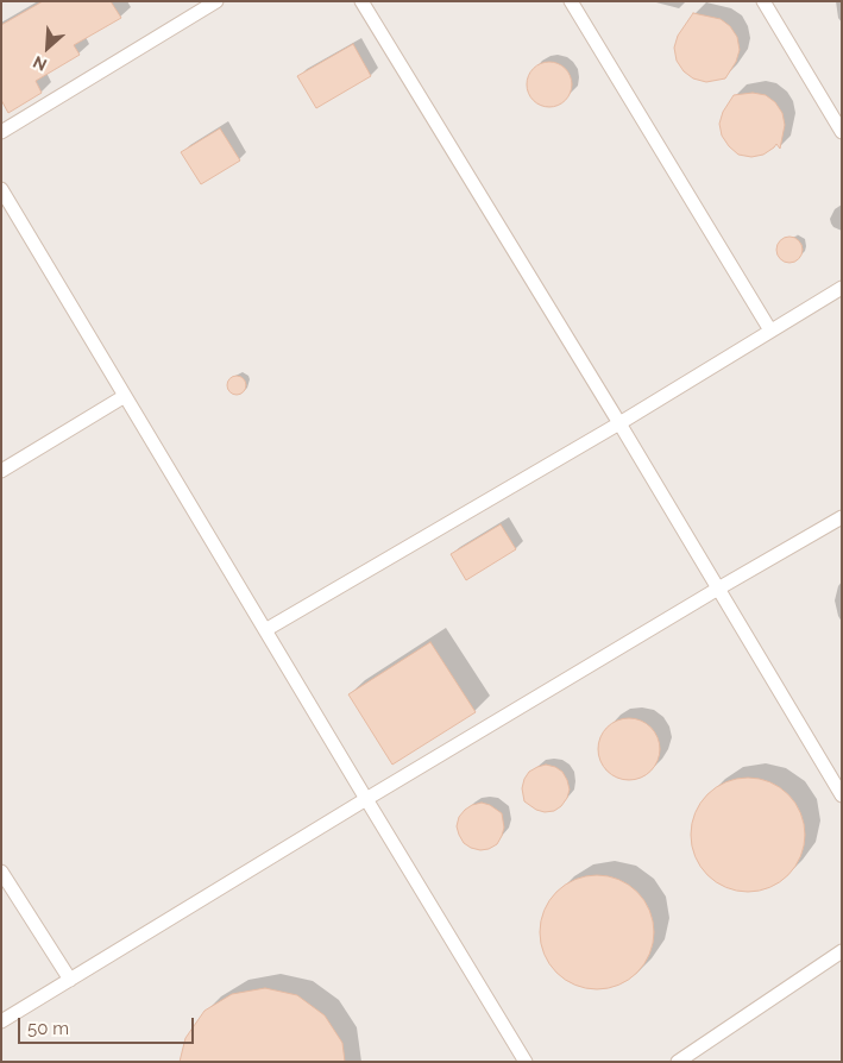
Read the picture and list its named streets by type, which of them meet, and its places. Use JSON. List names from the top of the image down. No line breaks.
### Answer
{"scale_bar":"50 m","north":"bottom left"}
